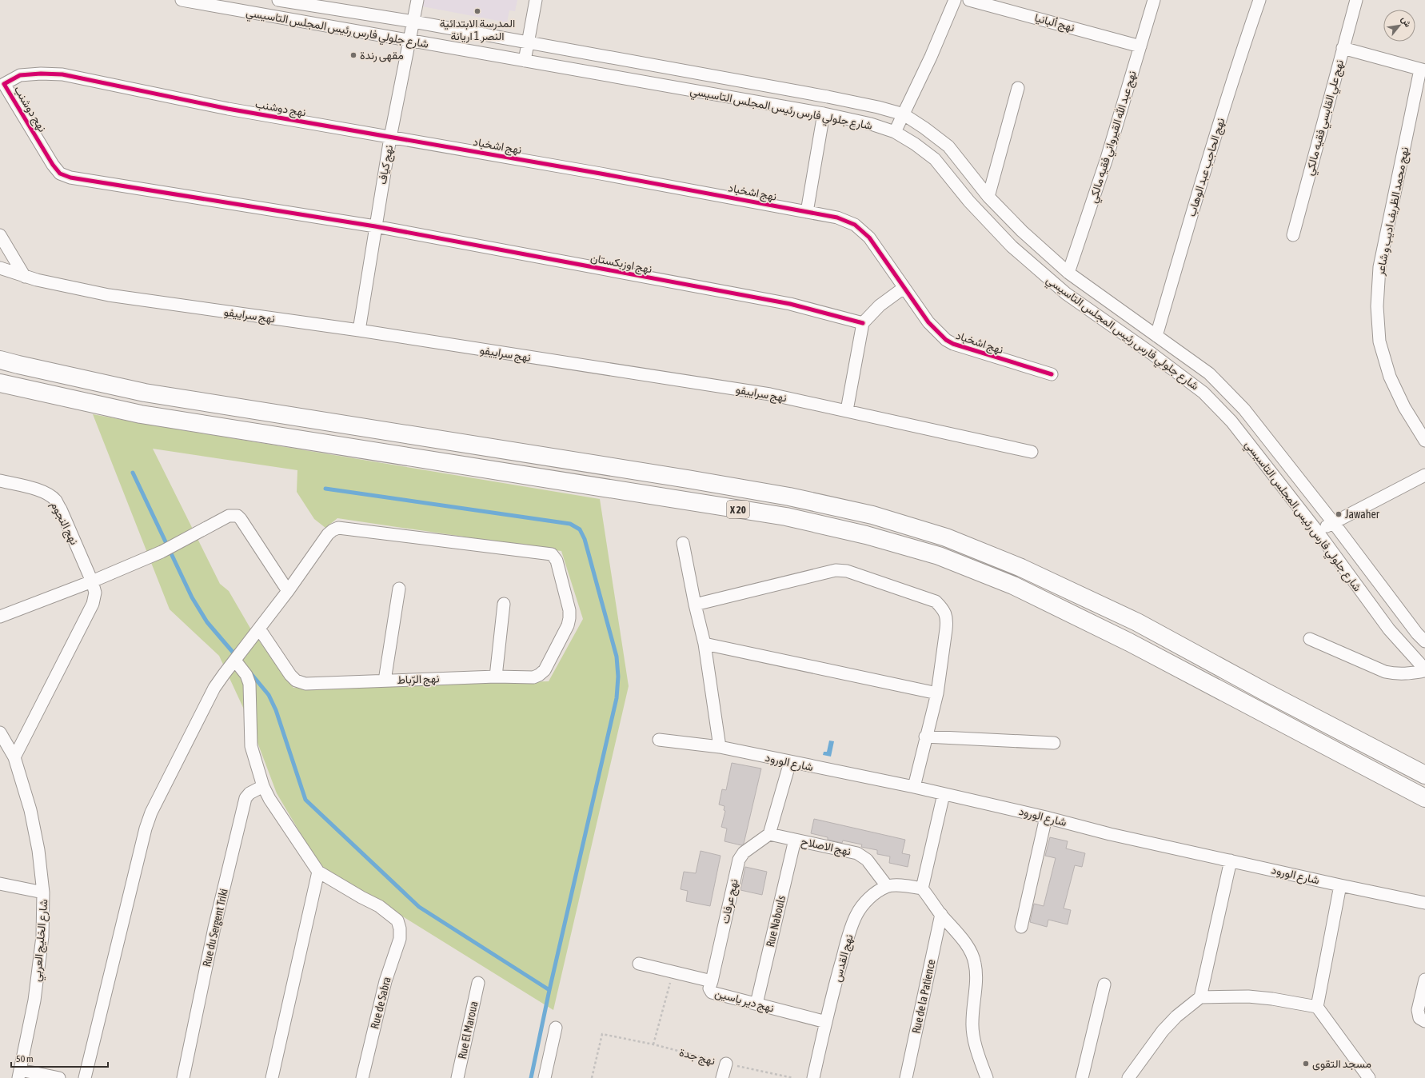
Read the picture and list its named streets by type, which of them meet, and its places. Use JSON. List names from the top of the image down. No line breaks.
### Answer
{"streets":{"highway":["X 20"],"street":["نهج ألبانيا","شارع جلولي فارس رئيس المجلس التاسيسي","نهج دوشنب","نهج علي القابسي فقيه مالكي","نهج عبد الله القيرواني فقيه مالكي","نهج اشخباد","نهج كياف","نهج الحاجب عبد الوهاب","نهج محمد الظريف اديب و شاعر","نهج اوزبكستان","نهج سراييفو","نهج النجوم","نهج الرّباط","شارع الورود","نهج الاصلاح","نهج عرفات","Rue Nabouls","Rue du Sergent Triki","شارع الخليج العربي","نهج القدس","Rue de la Patience","نهج دير ياسين","Rue de Sabra","Rue El Maroua"],"path":["نهج جدة"]},"crossings":[["نهج ألبانيا","نهج عبد الله القيرواني فقيه مالكي"],["شارع جلولي فارس رئيس المجلس التاسيسي","نهج عبد الله القيرواني فقيه مالكي"],["شارع جلولي فارس رئيس المجلس التاسيسي","نهج كياف"],["شارع جلولي فارس رئيس المجلس التاسيسي","نهج الحاجب عبد الوهاب"],["نهج دوشنب","نهج اشخباد"],["نهج دوشنب","نهج كياف"],["نهج دوشنب","نهج اوزبكستان"],["نهج اشخباد","نهج كياف"],["نهج كياف","نهج اوزبكستان"],["نهج كياف","نهج سراييفو"],["نهج النجوم","شارع الخليج العربي"],["نهج الاصلاح","نهج عرفات"],["نهج الاصلاح","Rue Nabouls"],["نهج الاصلاح","نهج القدس"],["نهج عرفات","نهج دير ياسين"],["Rue Nabouls","نهج دير ياسين"],["نهج القدس","نهج دير ياسين"]],"places":["المدرسة الابتدائية النصر 1 اريانة","مقهى رندة","Jawaher","مسجد التقوى"],"scale_bar":"50 m","north":"top right"}
